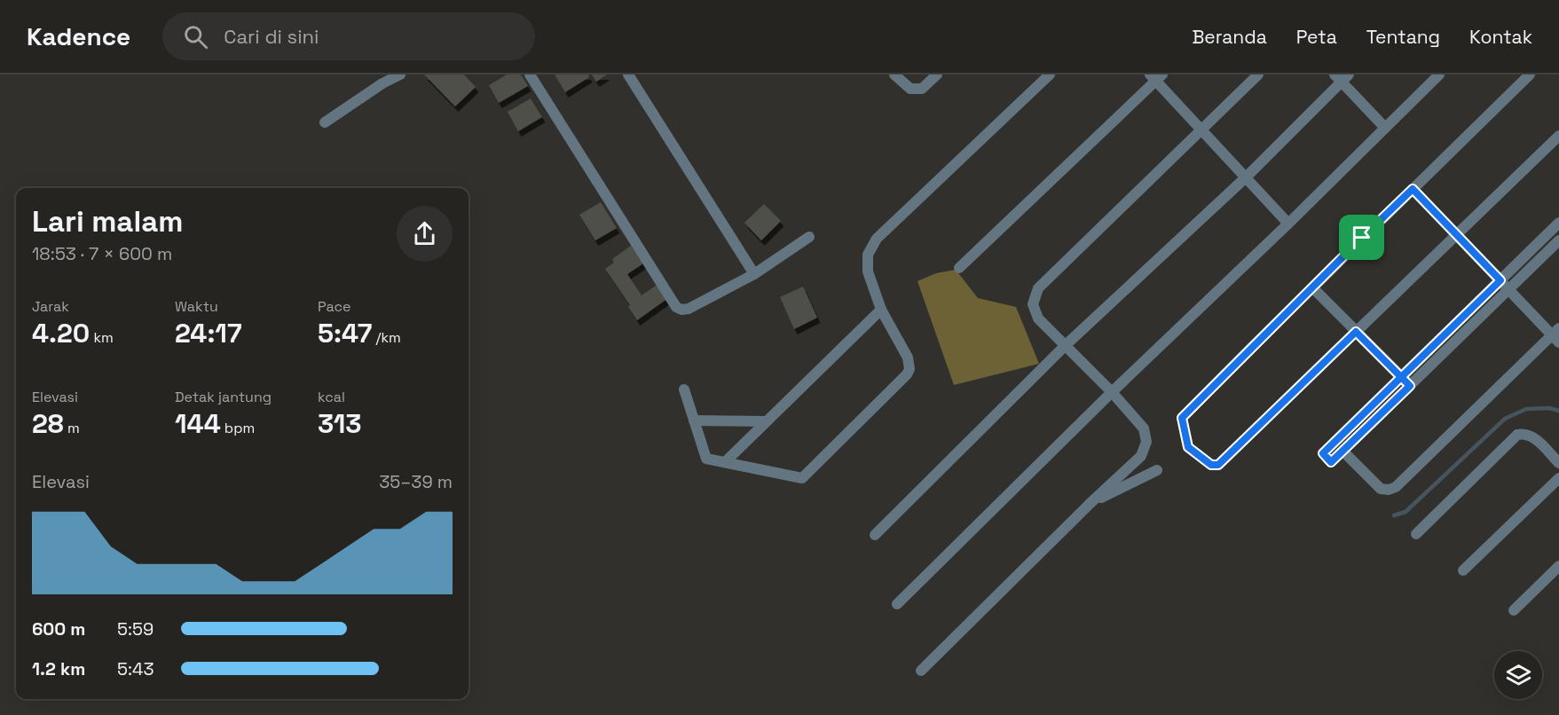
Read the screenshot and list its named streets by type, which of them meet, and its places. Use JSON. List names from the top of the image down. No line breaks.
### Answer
{"page":{"header":"Kadence","search":"Cari di sini","nav":["Beranda","Peta","Tentang","Kontak"],"heading":["Lari malam","18:53 · 7 × 600 m"],"stats":[["Jarak","4.20 km"],["Waktu","24:17"],["Pace","5:47 /km"],["Elevasi","28 m"],["Detak jantung","144 bpm"],["kcal","313"]],"chart":["Elevasi","35–39 m"],"list":[{"name":"600 m","note":"5:59"},{"name":"1.2 km","note":"5:43"}]}}
